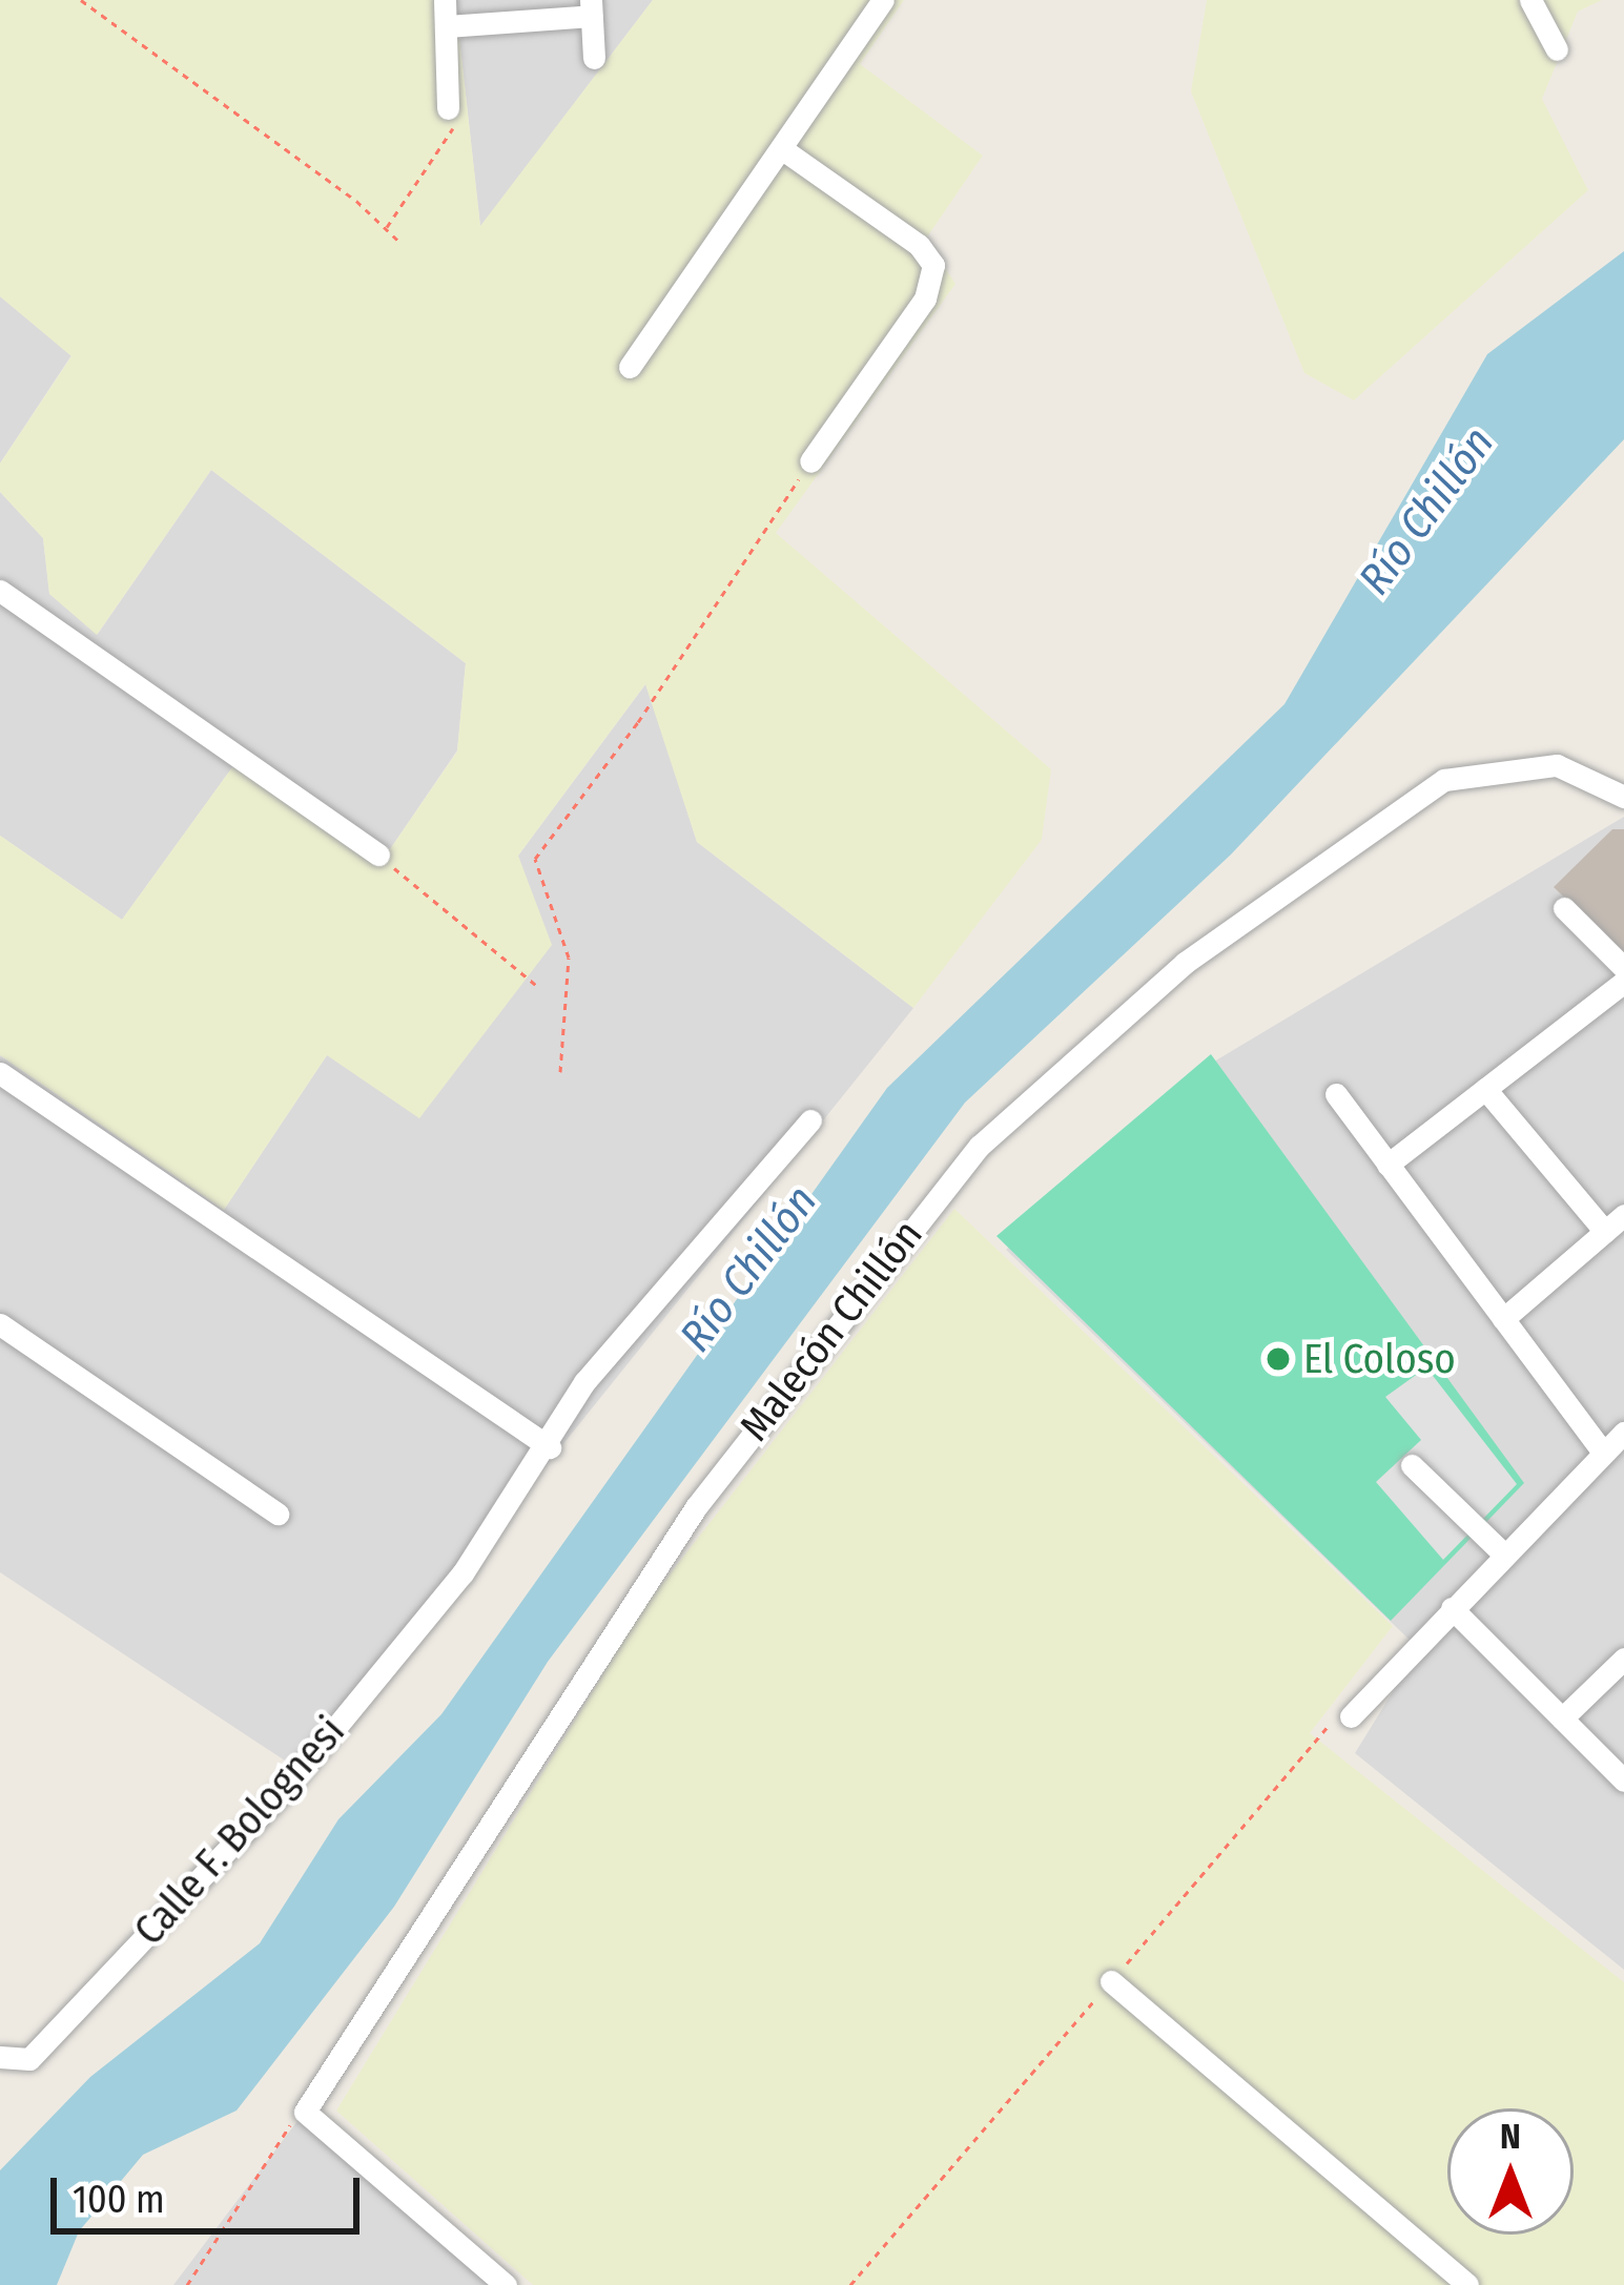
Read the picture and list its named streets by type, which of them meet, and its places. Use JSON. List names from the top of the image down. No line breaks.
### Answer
{"streets":{"street":["Malecón Chillón","Calle F. Bolognesi"]},"water":["Río Chillón"],"places":["El Coloso"],"scale_bar":"100 m","north":"top"}
